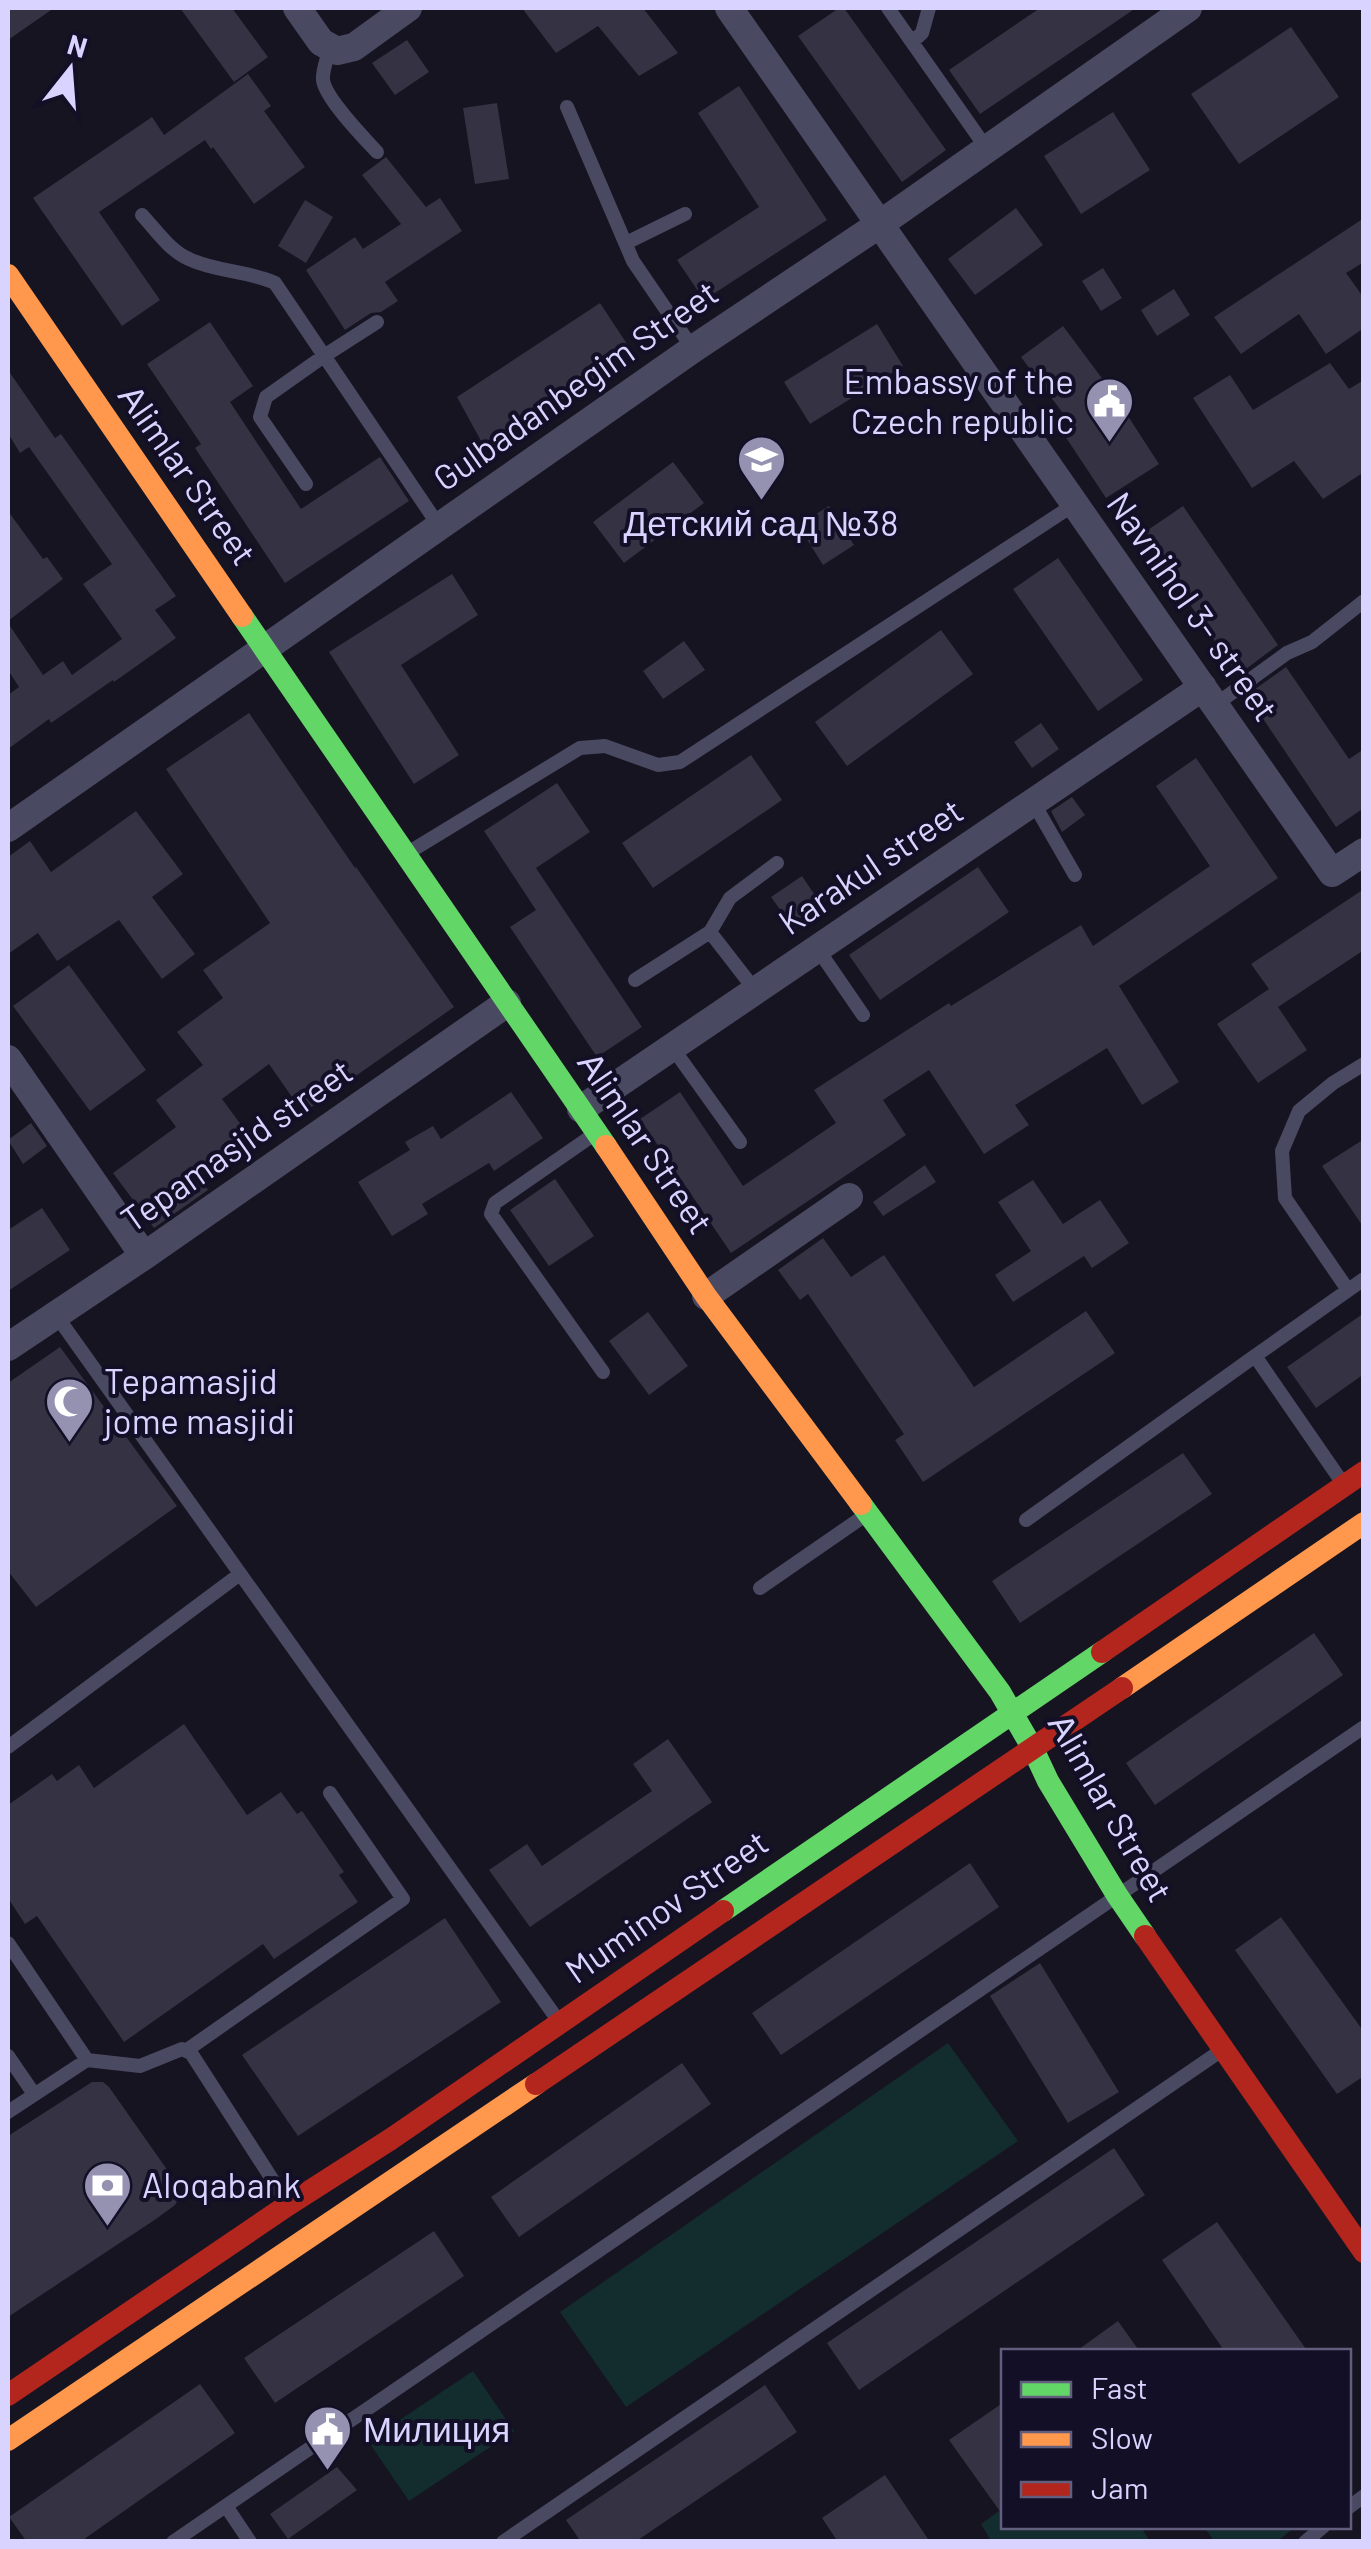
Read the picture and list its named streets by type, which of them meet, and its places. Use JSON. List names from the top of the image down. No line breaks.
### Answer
{"streets":{"main road":["Аlimlar Street","Muminov Street"],"street":["Gulbadanbegim Street","Navnihol 3- street","Karakul street","Tepamasjid street"]},"crossings":[["Gulbadanbegim Street","Аlimlar Street"],["Gulbadanbegim Street","Navnihol 3- street"],["Аlimlar Street","Karakul street"],["Аlimlar Street","Tepamasjid street"],["Аlimlar Street","Muminov Street"],["Navnihol 3- street","Karakul street"]],"places":{"public building":["Embassy of the Czech republic","Милиция"],"school or university":["Детский сад №38"],"mosque":["Tepamasjid jome masjidi"],"bank":["Aloqabank"]},"legend":["Fast","Slow","Jam"],"north":"top"}
